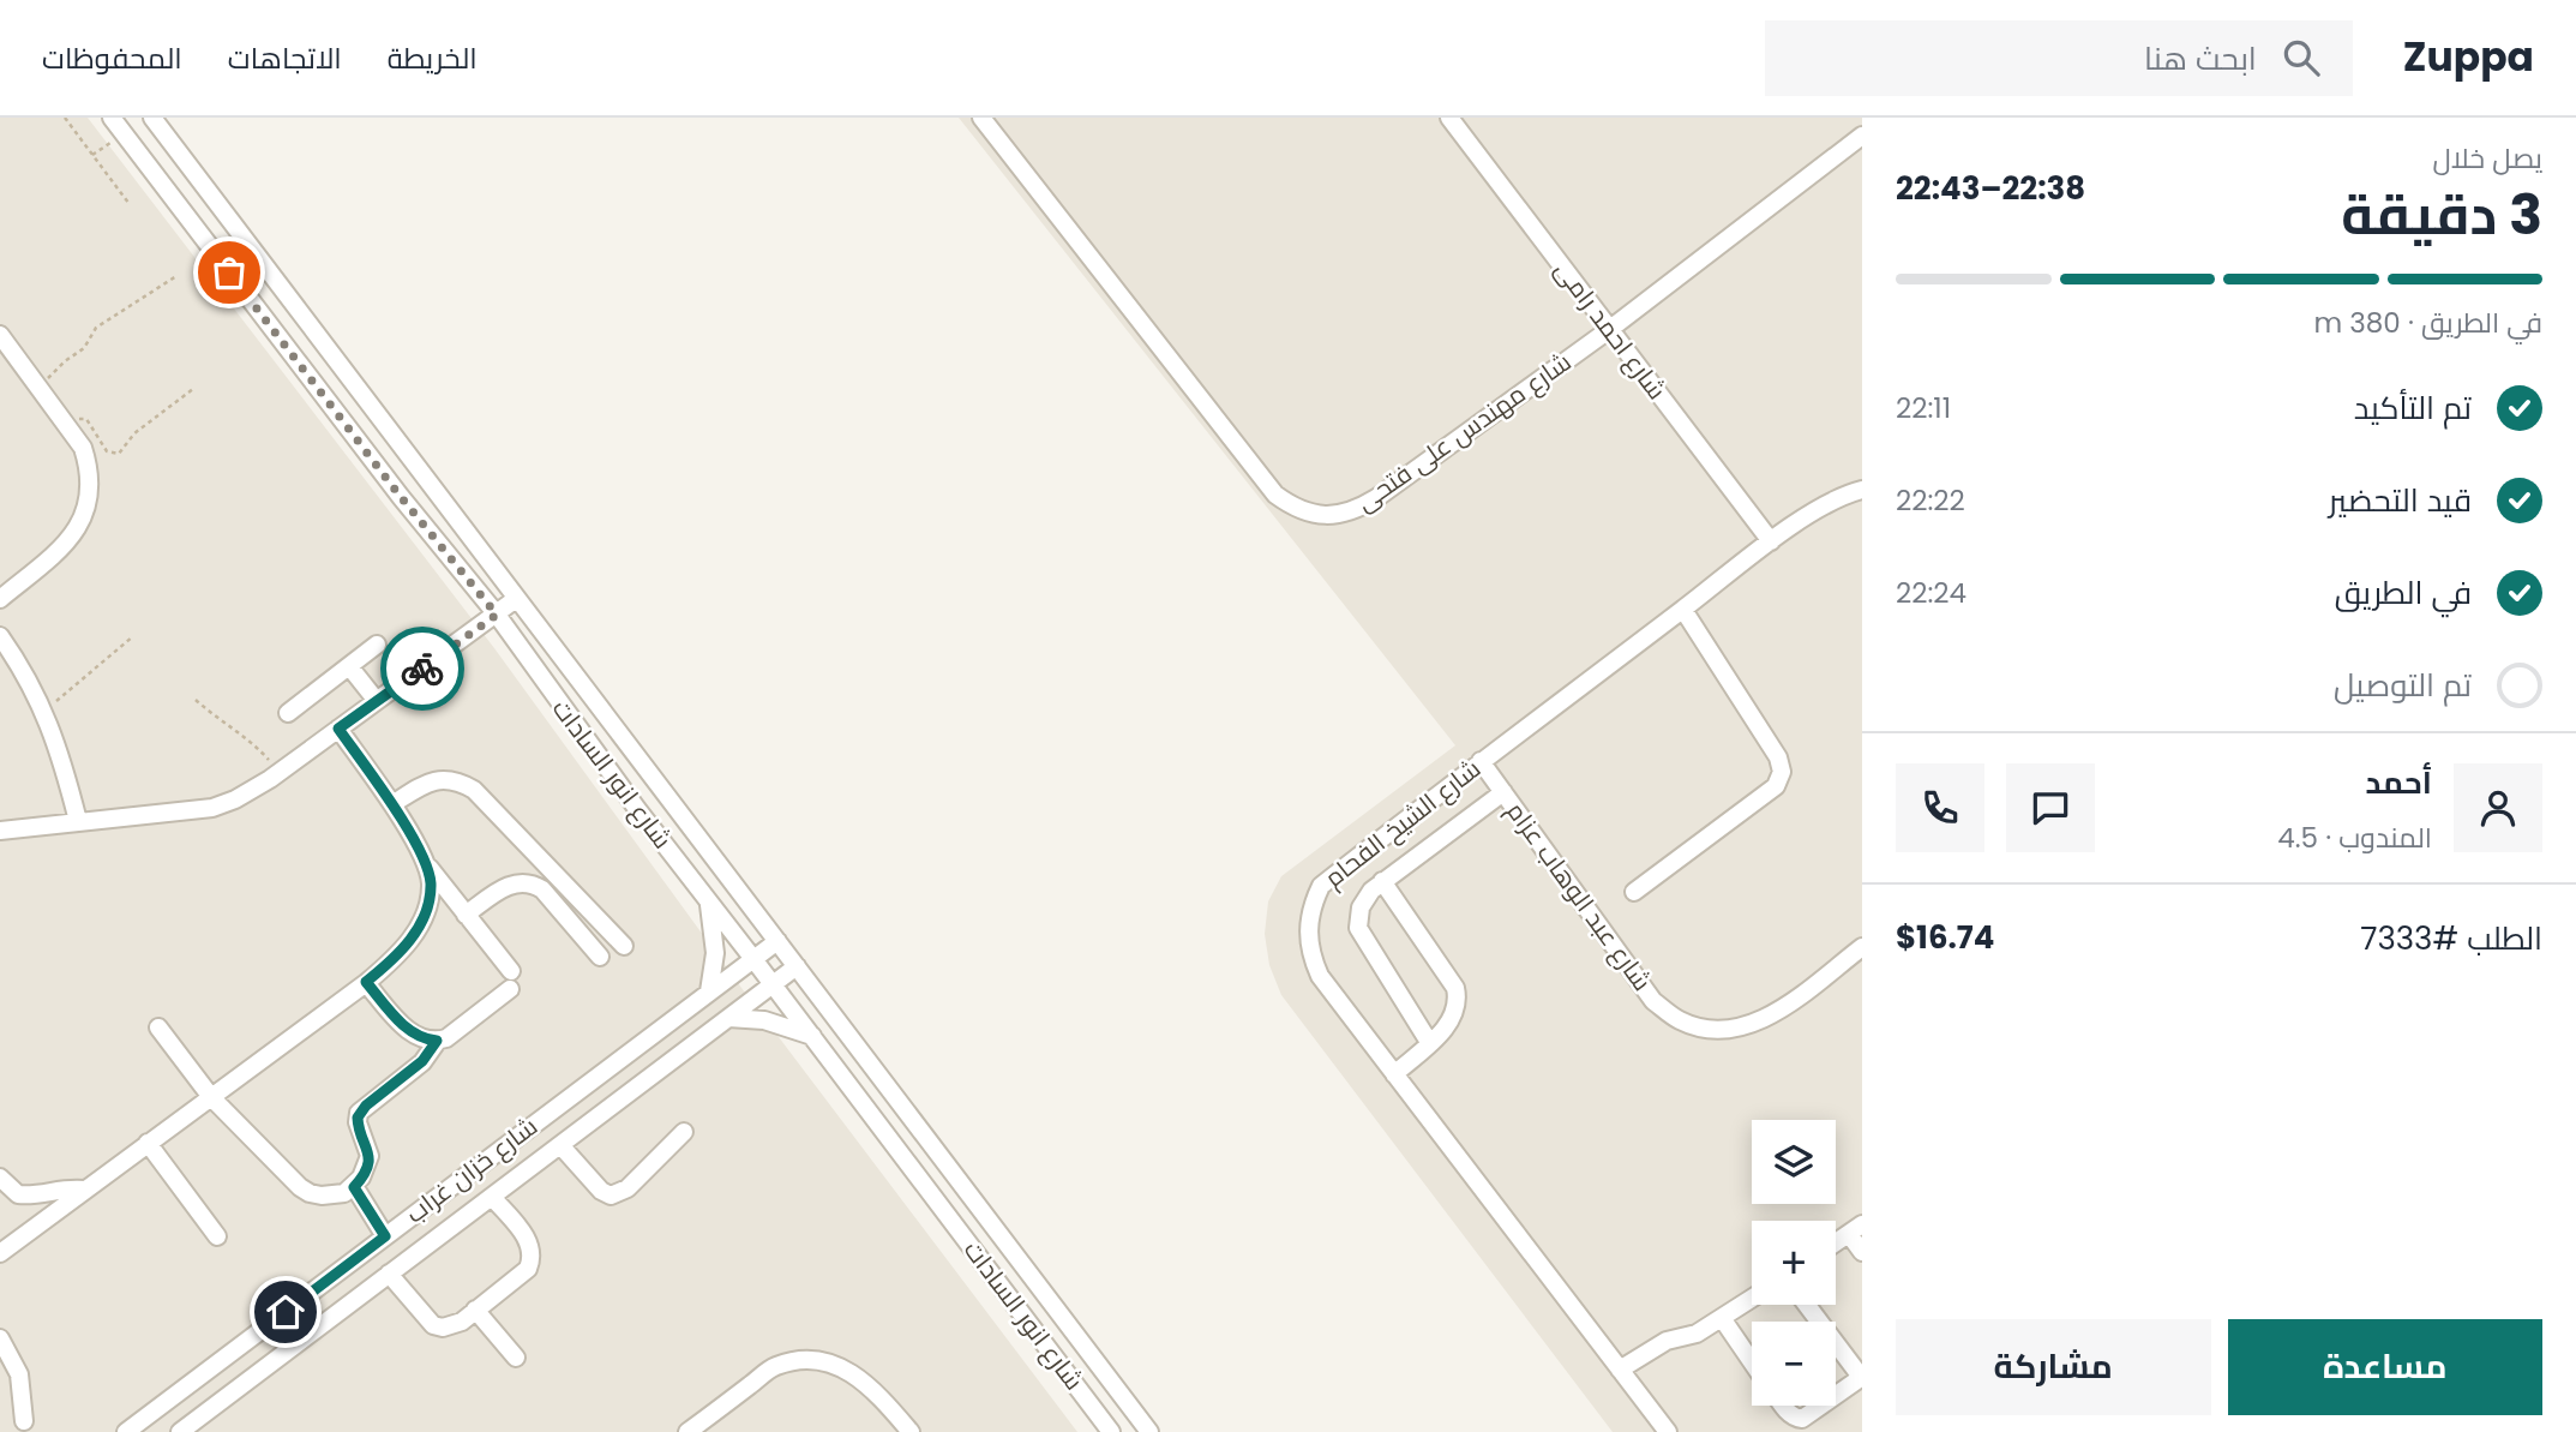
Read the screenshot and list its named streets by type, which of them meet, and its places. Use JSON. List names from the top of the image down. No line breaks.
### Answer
{"streets":{"street":["شارع احمد رامى","شارع مهندس على فتحى","شارع انور السادات","شارع الشيخ الفحام","شارع عبد الوهاب عزام","شارع خزان غراب"]},"crossings":[["شارع احمد رامى","شارع مهندس على فتحى"],["شارع احمد رامى","شارع الشيخ الفحام"],["شارع انور السادات","شارع خزان غراب"],["شارع الشيخ الفحام","شارع عبد الوهاب عزام"]],"page":{"header":"Zuppa","search":"ابحث هنا","nav":["الخريطة","الاتجاهات","المحفوظات"],"heading":["3 دقيقة","يصل خلال","22:38–22:43"],"panel":["أحمد","المندوب · 4.5","الطلب #7333","$16.74"],"bar":"في الطريق · 380 m","list":[["تم التأكيد","22:11"],["قيد التحضير","22:22"],["في الطريق","22:24"],"تم التوصيل"],"map_buttons":["+","−"],"buttons":["مساعدة","مشاركة"]}}
